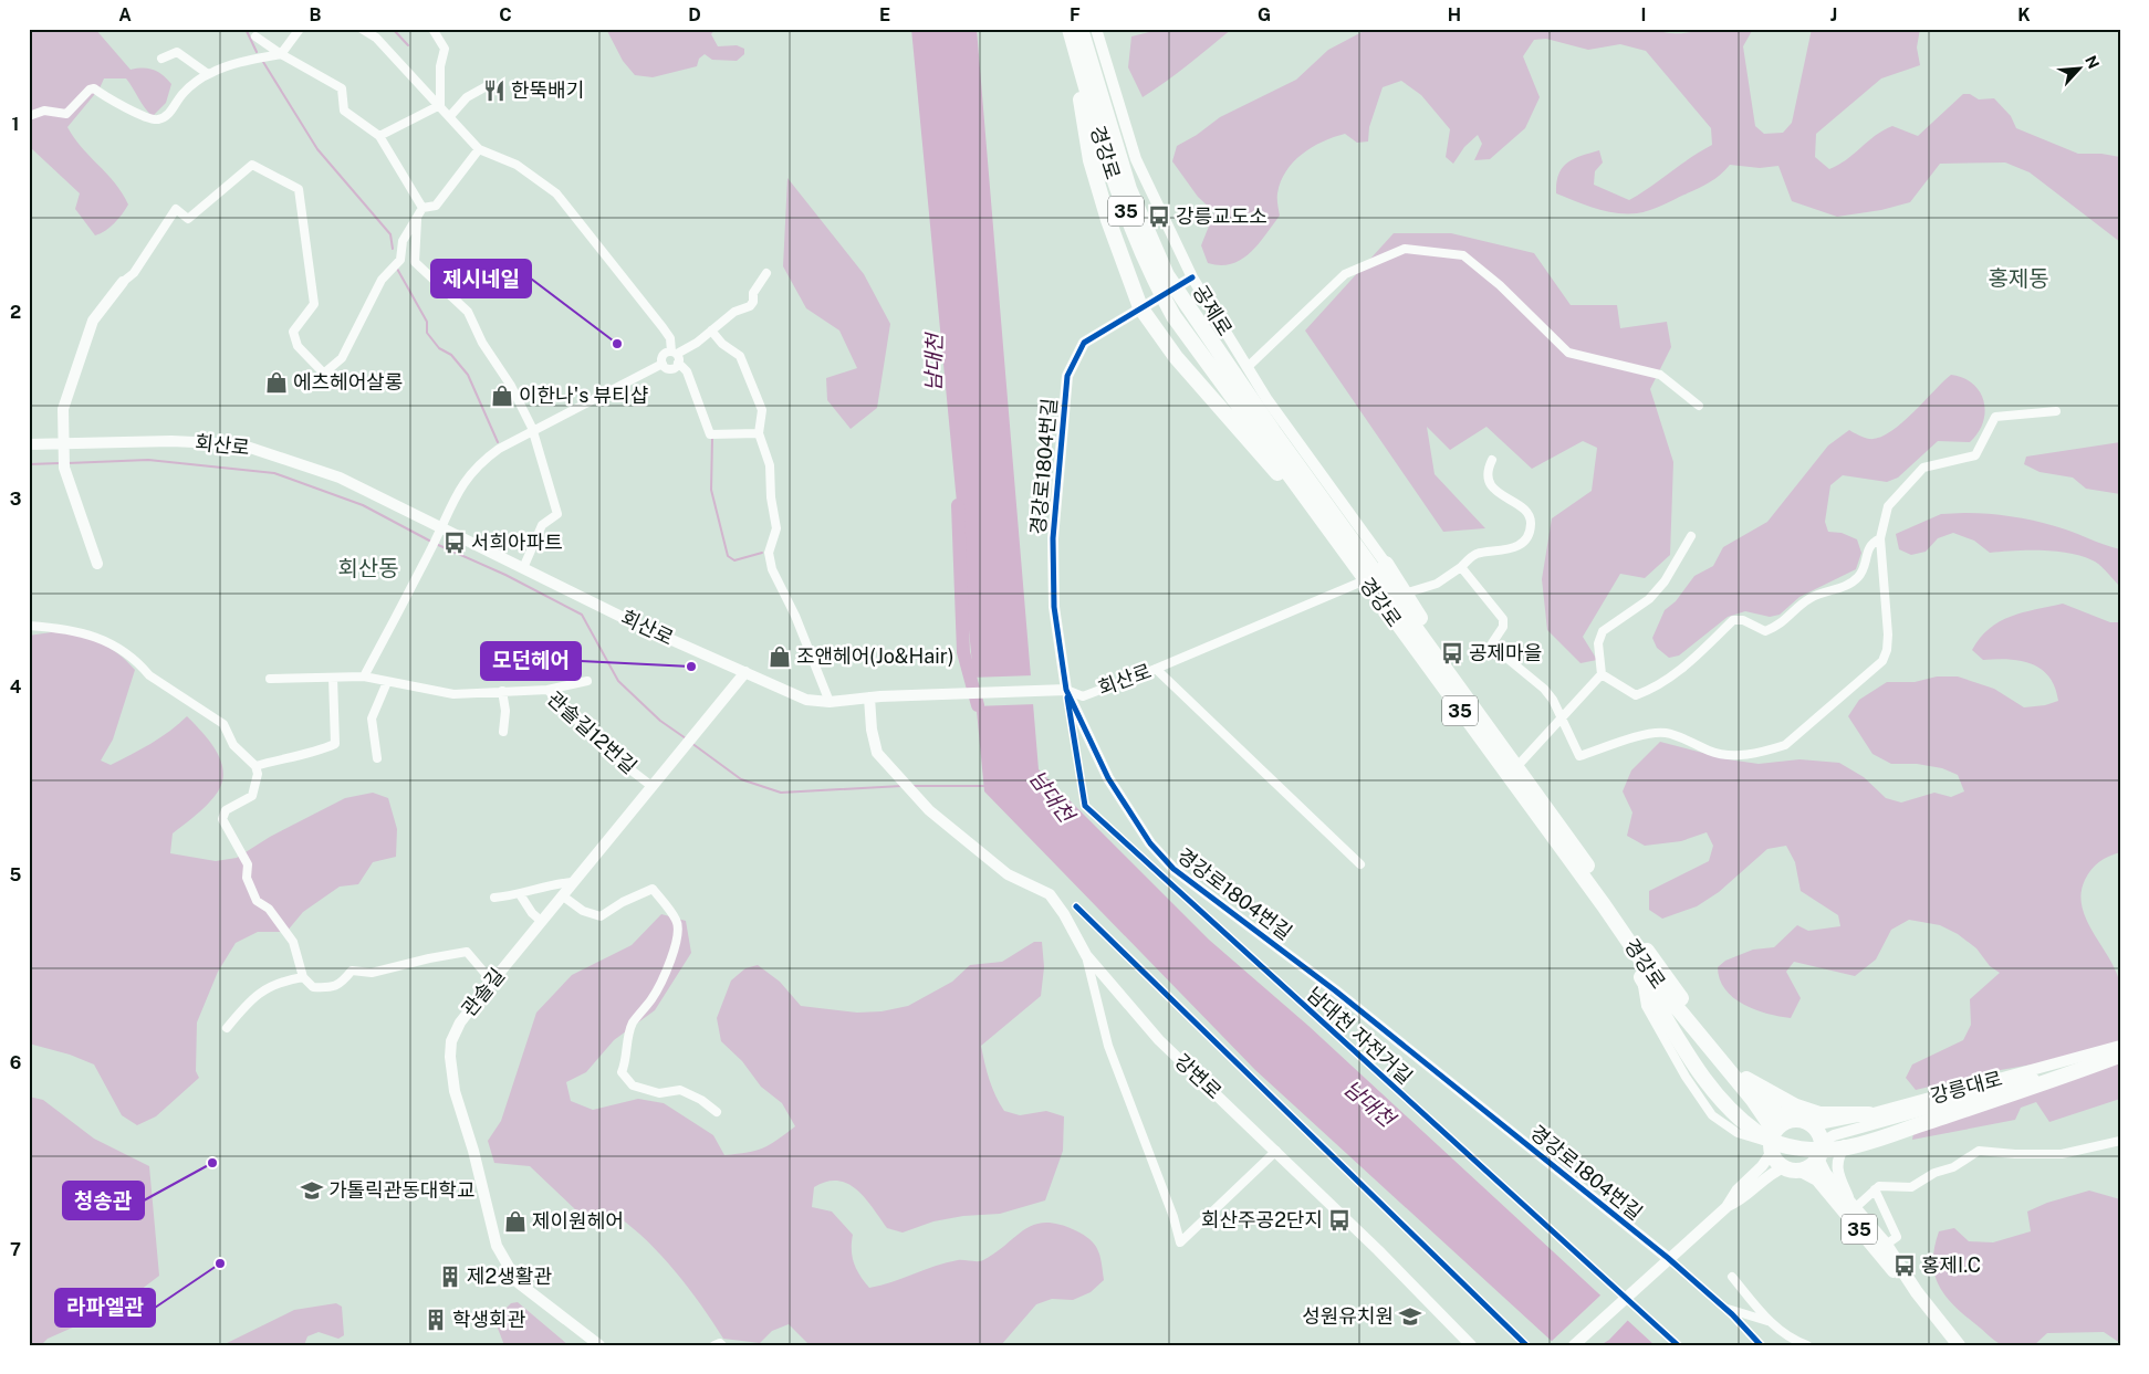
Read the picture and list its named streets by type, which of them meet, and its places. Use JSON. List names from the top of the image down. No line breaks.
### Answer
{"streets":{"highway":["경강로","35"],"street":["공제로","회산로","경강로1804번길","관솔길12번길","관솔길","강변로","강릉대로"],"cycle path":["남대천 자전거길"]},"crossings":[["경강로","35"],["경강로","회산로"],["경강로","강릉대로"],["35","강릉대로"],["공제로","경강로1804번길"],["회산로","경강로1804번길"],["회산로","관솔길"],["회산로","강변로"],["관솔길12번길","관솔길"]],"districts":["홍제동","회산동"],"water":["남대천"],"places":{"restaurant":["한뚝배기"],"bus stop":["강릉교도소","서희아파트","공제마을","회산주공2단지","홍제I.C"],"other":["제시네일","모던헤어","청송관","라파엘관"],"shop":["에츠헤어살롱","이한나's 뷰티샵","조앤헤어(Jo&Hair)","제이원헤어"],"school or university":["가톨릭관동대학교","성원유치원"],"building":["제2생활관","학생회관"]},"north":"top right","grid":{"columns":["A","B","C","D","E","F","G","H","I","J","K"],"rows":["1","2","3","4","5","6","7"]}}
